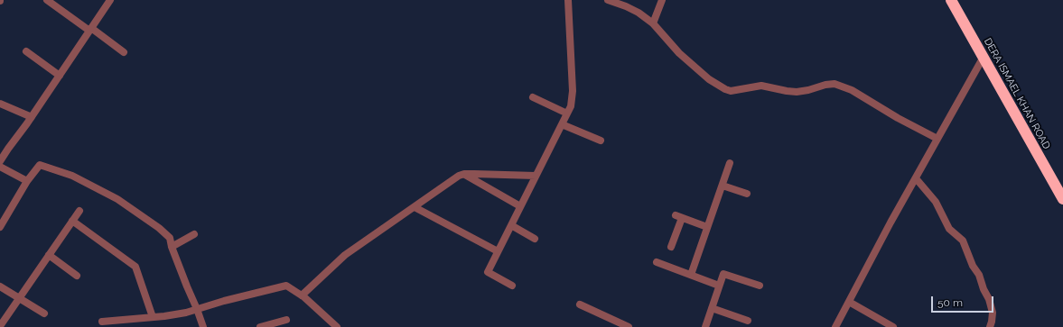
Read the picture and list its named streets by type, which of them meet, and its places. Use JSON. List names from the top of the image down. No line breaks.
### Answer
{"streets":{"highway":["DERA ISMAEL KHAN ROAD"]},"scale_bar":"50 m"}
